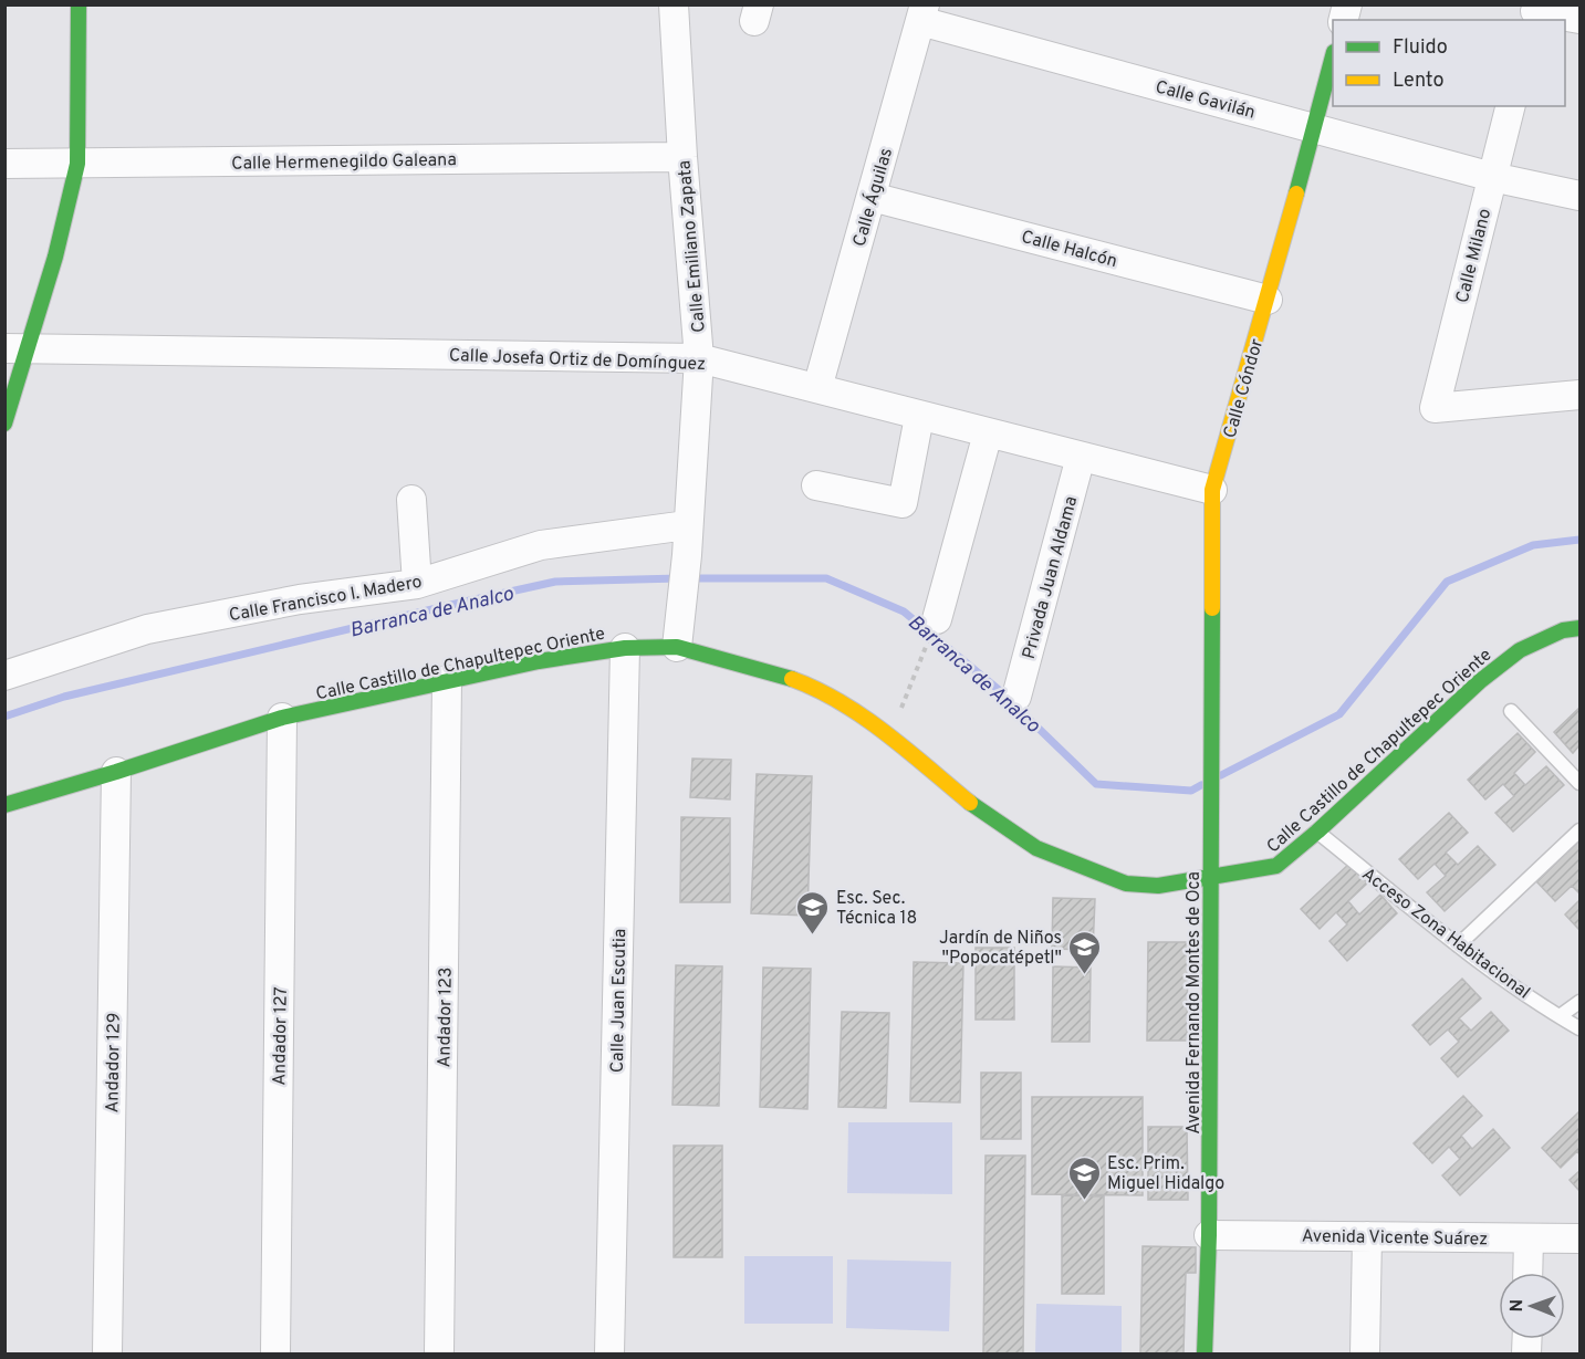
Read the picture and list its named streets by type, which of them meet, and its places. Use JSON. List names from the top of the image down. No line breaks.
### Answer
{"streets":{"street":["Calle Gavilán","Calle Hermenegildo Galeana","Calle Águilas","Calle Emiliano Zapata","Calle Halcón","Calle Milano","Calle Josefa Ortiz de Domínguez","Calle Cóndor","Privada Juan Aldama","Calle Francisco I. Madero","Calle Castillo de Chapultepec Oriente","Calle Juan Escutia","Avenida Fernando Montes de Oca","Andador 123","Andador 127","Andador 129","Avenida Vicente Suárez"],"lane":["Acceso Zona Habitacional"]},"crossings":[["Calle Gavilán","Calle Águilas"],["Calle Gavilán","Calle Milano"],["Calle Gavilán","Calle Cóndor"],["Calle Hermenegildo Galeana","Calle Emiliano Zapata"],["Calle Águilas","Calle Halcón"],["Calle Águilas","Calle Josefa Ortiz de Domínguez"],["Calle Emiliano Zapata","Calle Josefa Ortiz de Domínguez"],["Calle Emiliano Zapata","Calle Francisco I. Madero"],["Calle Emiliano Zapata","Calle Castillo de Chapultepec Oriente"],["Calle Halcón","Calle Cóndor"],["Calle Josefa Ortiz de Domínguez","Calle Cóndor"],["Calle Josefa Ortiz de Domínguez","Privada Juan Aldama"],["Calle Cóndor","Avenida Fernando Montes de Oca"],["Calle Castillo de Chapultepec Oriente","Acceso Zona Habitacional"],["Calle Castillo de Chapultepec Oriente","Calle Juan Escutia"],["Calle Castillo de Chapultepec Oriente","Avenida Fernando Montes de Oca"],["Calle Castillo de Chapultepec Oriente","Andador 123"],["Calle Castillo de Chapultepec Oriente","Andador 127"],["Calle Castillo de Chapultepec Oriente","Andador 129"],["Avenida Fernando Montes de Oca","Avenida Vicente Suárez"]],"water":["Barranca de Analco"],"places":{"school or university":["Esc. Sec. Técnica 18","Jardín de Niños \"Popocatépetl\"","Esc. Prim. Miguel Hidalgo"]},"legend":["Fluido","Lento"],"north":"left"}
